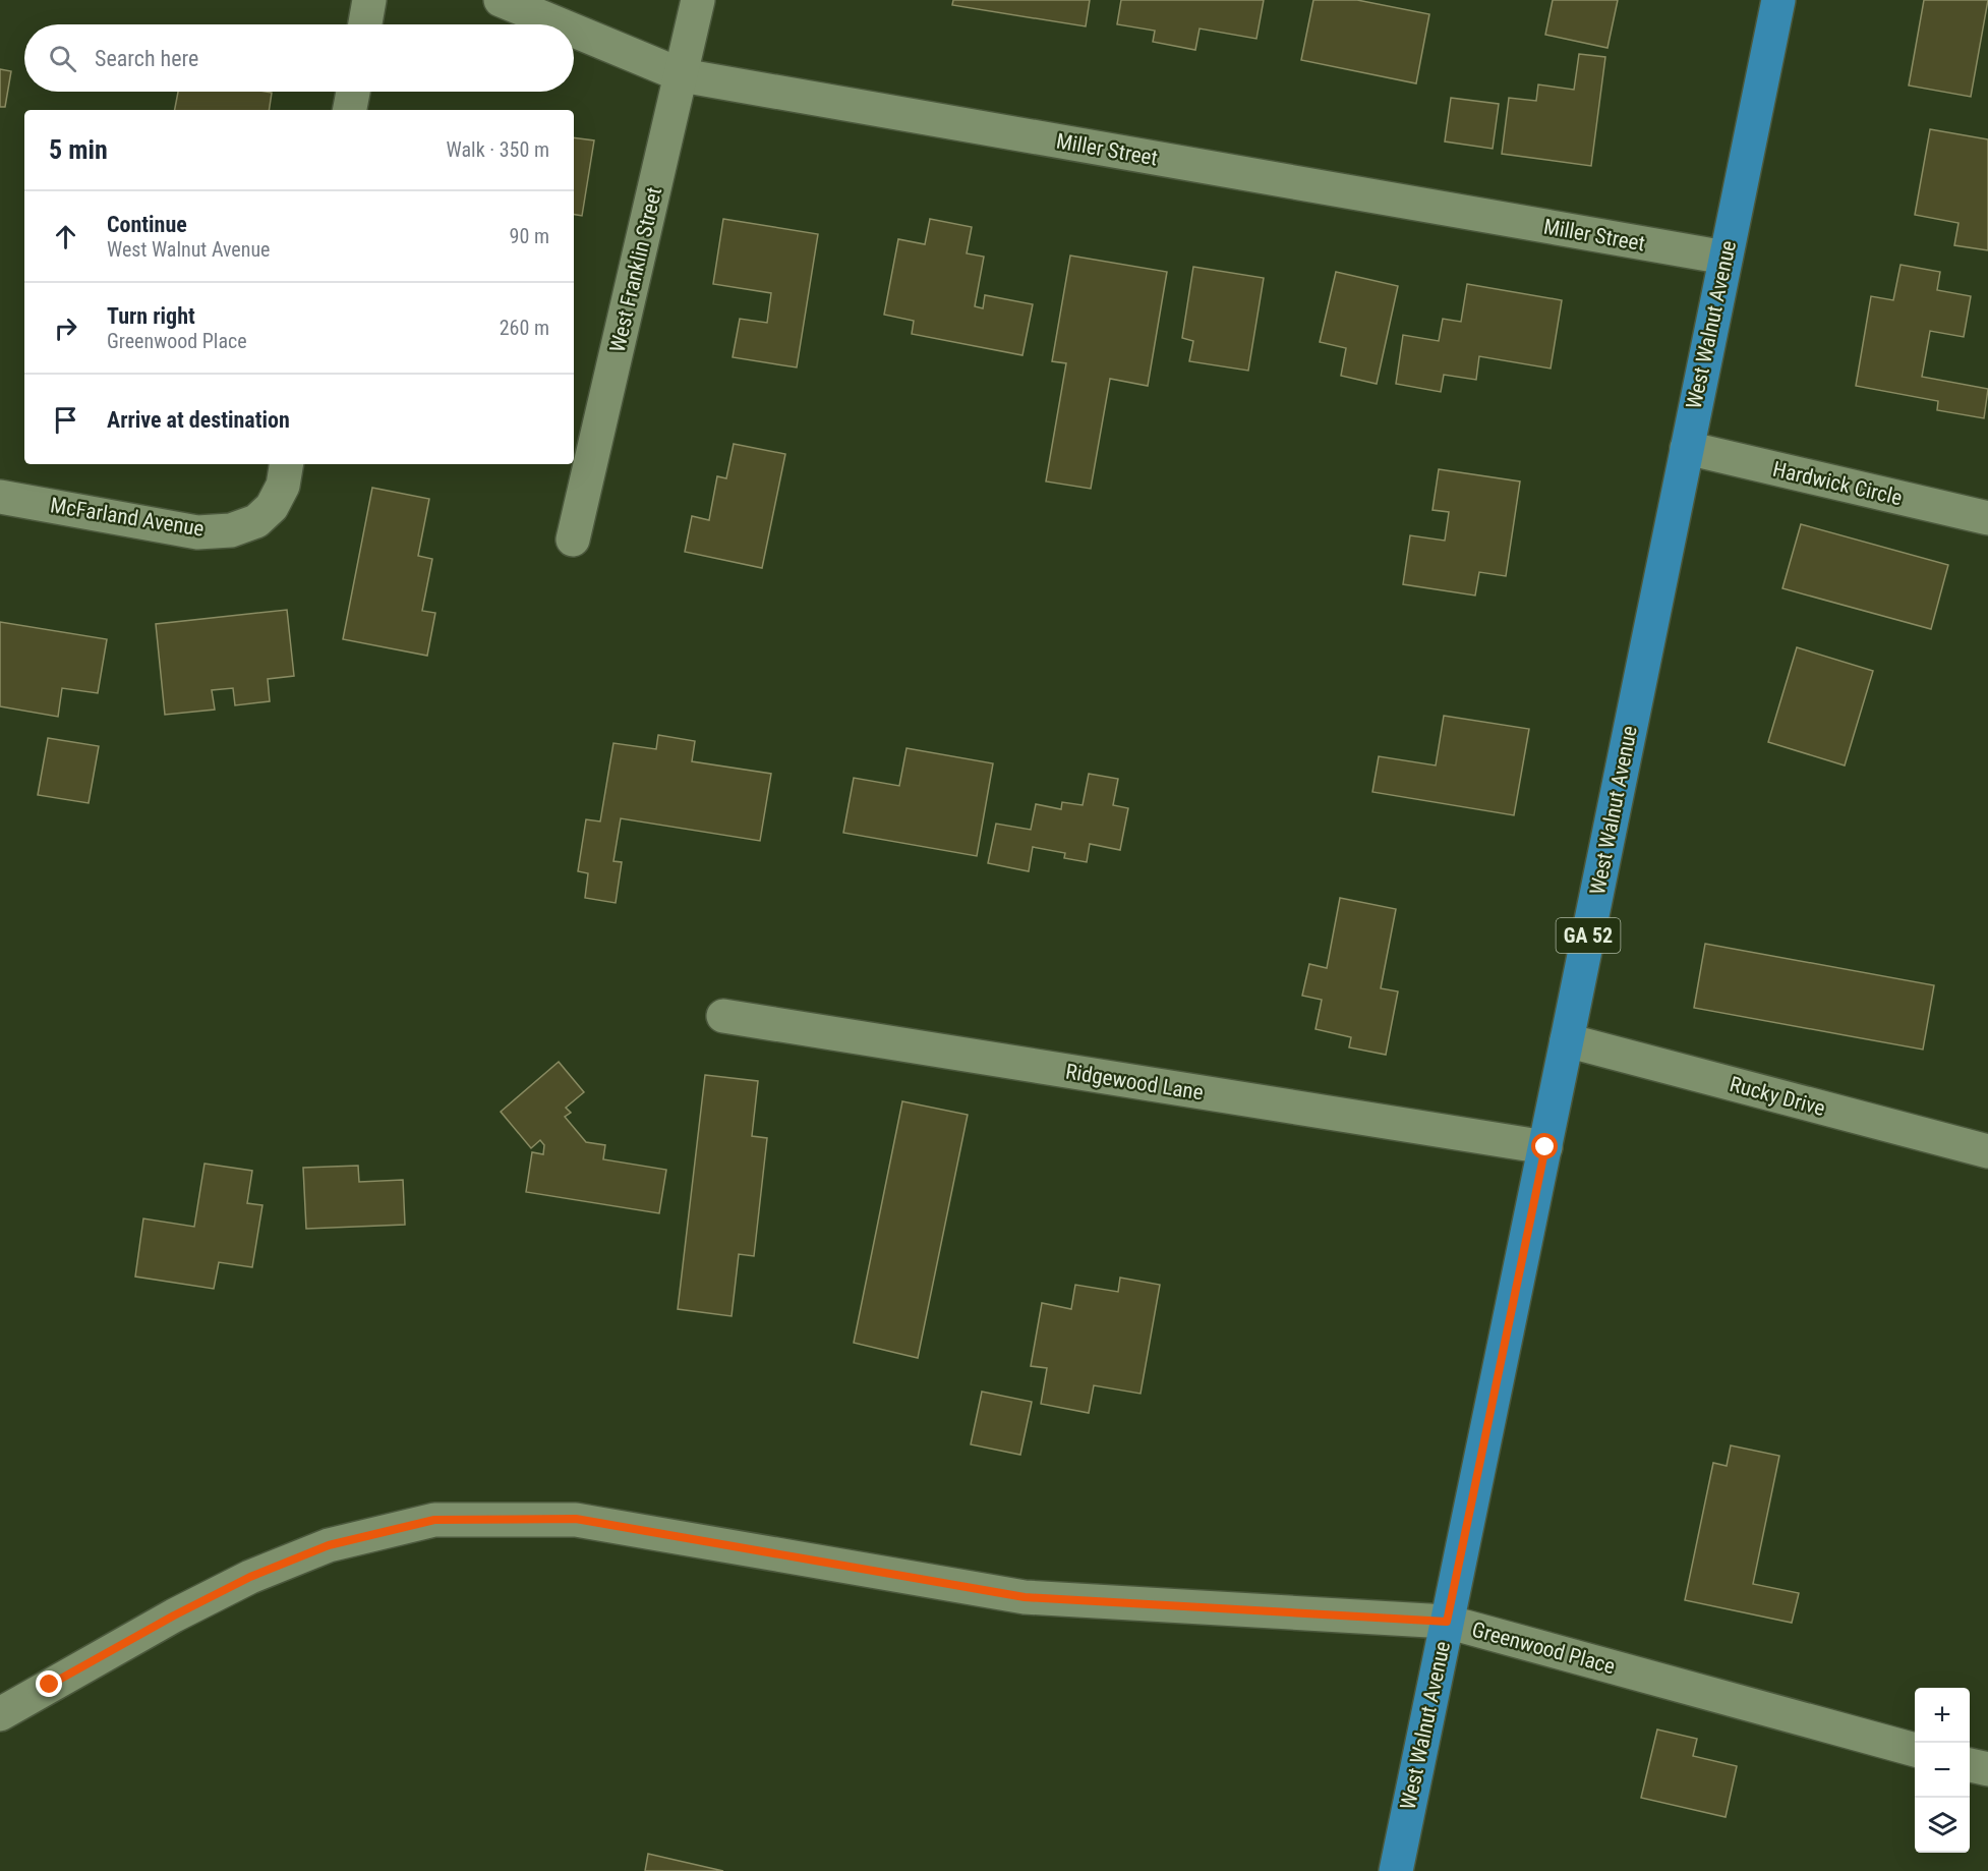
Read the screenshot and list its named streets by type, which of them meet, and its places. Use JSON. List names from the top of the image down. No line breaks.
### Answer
{"streets":{"main road":["West Walnut Avenue","GA 52"],"street":["Miller Street","West Franklin Street","Hardwick Circle","McFarland Avenue","Ridgewood Lane","Rucky Drive","Greenwood Place"]},"crossings":[["Miller Street","West Franklin Street"],["Miller Street","West Walnut Avenue"],["West Walnut Avenue","Hardwick Circle"],["West Walnut Avenue","Ridgewood Lane"],["West Walnut Avenue","Rucky Drive"],["West Walnut Avenue","Greenwood Place"]],"page":{"search":"Search here","heading":["5 min","Walk · 350 m"],"list":[["Continue","West Walnut Avenue","90 m"],["Turn right","Greenwood Place","260 m"],"Arrive at destination"],"map_buttons":["+","−"]}}
